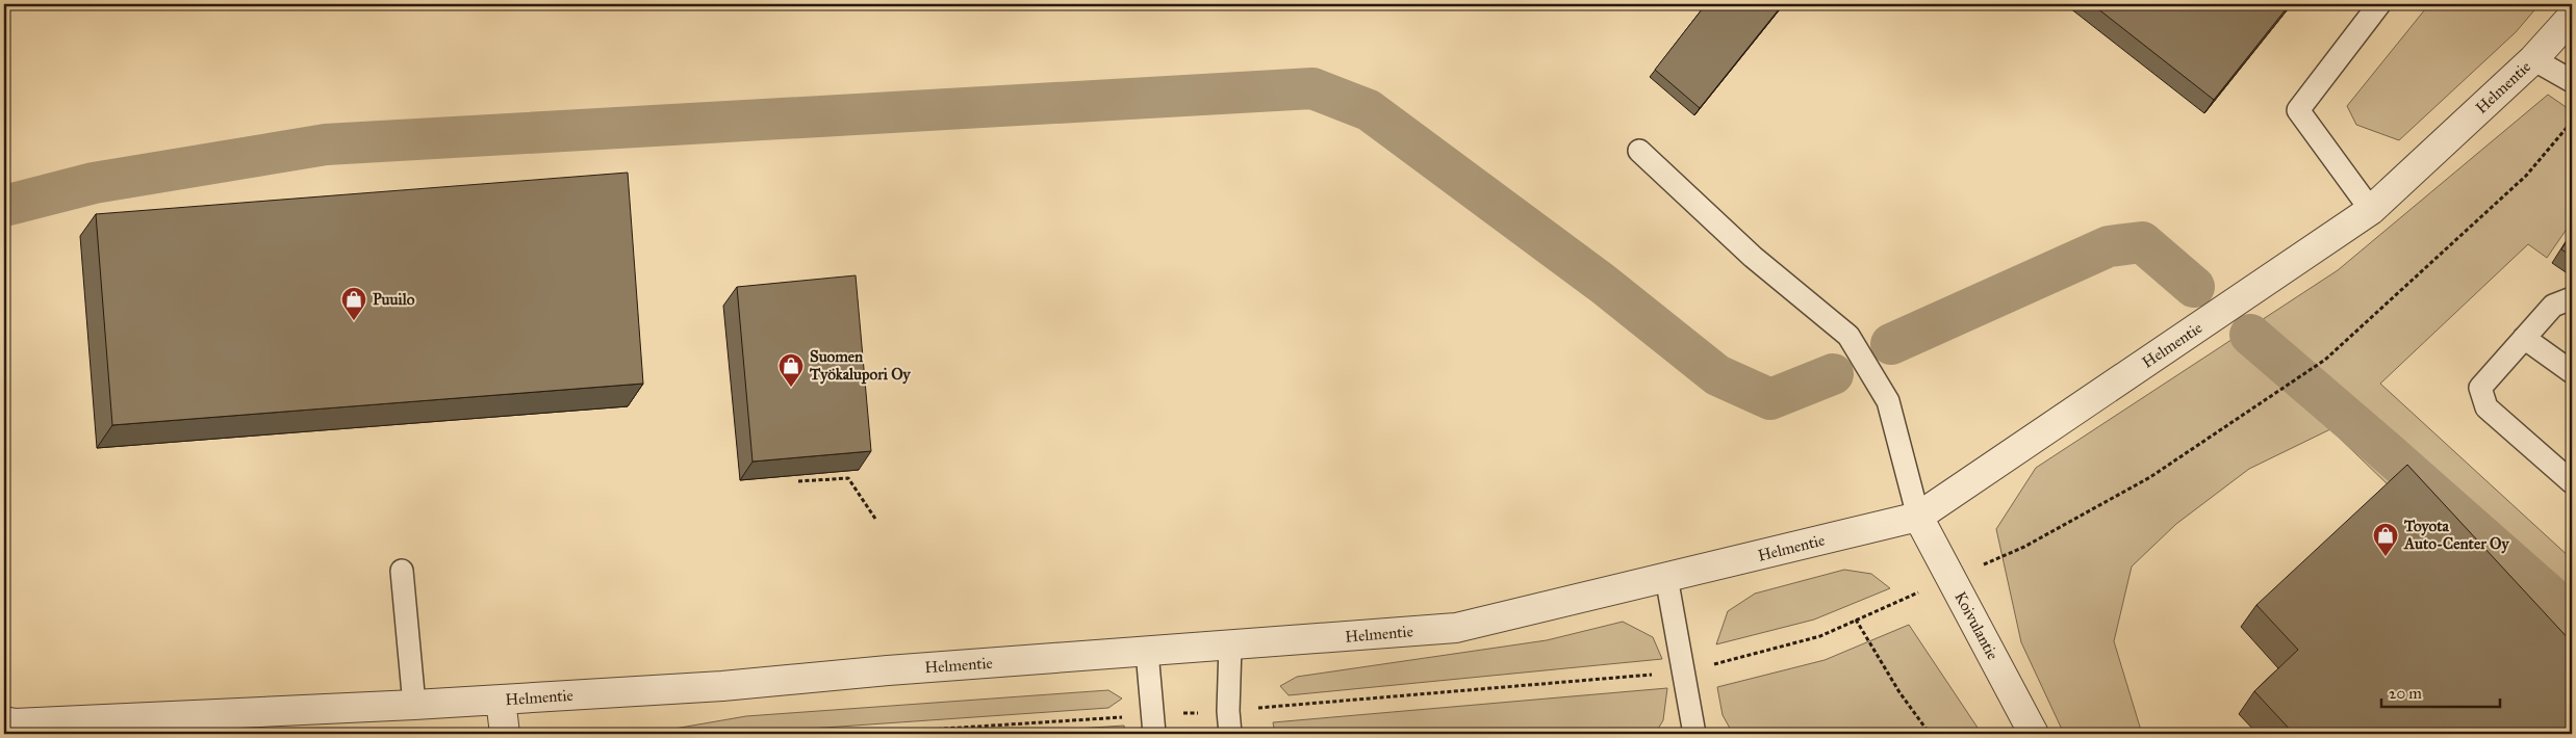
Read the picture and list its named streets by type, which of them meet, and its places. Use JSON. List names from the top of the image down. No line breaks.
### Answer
{"streets":{"street":["Helmentie","Koivulantie"]},"crossings":[["Helmentie","Koivulantie"]],"places":{"shop":["Puuilo","Suomen Työkalupori Oy","Toyota Auto-Center Oy"]},"scale_bar":"20 m"}
